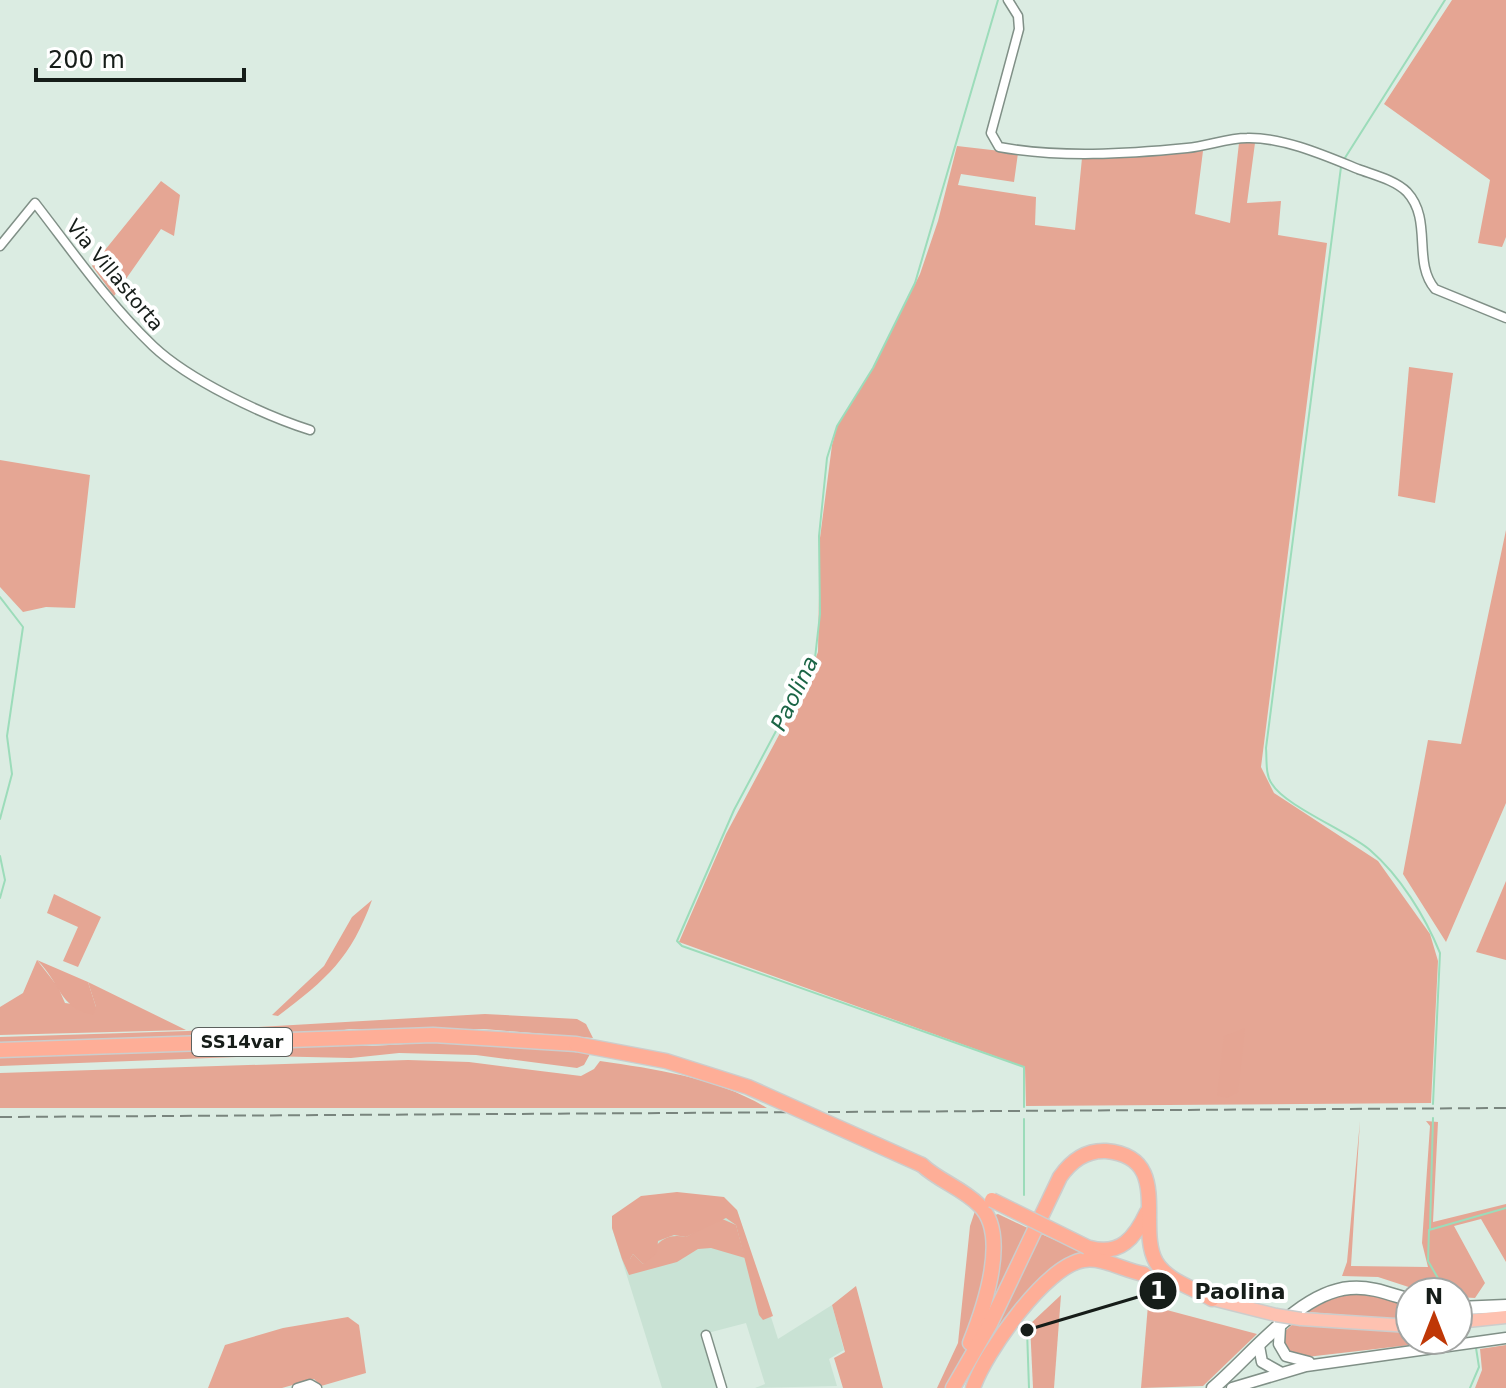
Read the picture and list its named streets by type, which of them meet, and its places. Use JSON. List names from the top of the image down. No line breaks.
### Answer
{"streets":{"highway":["SS14var"],"street":["Via Villastorta"]},"water":["Paolina"],"places":["Paolina"],"scale_bar":"200 m","north":"top"}
